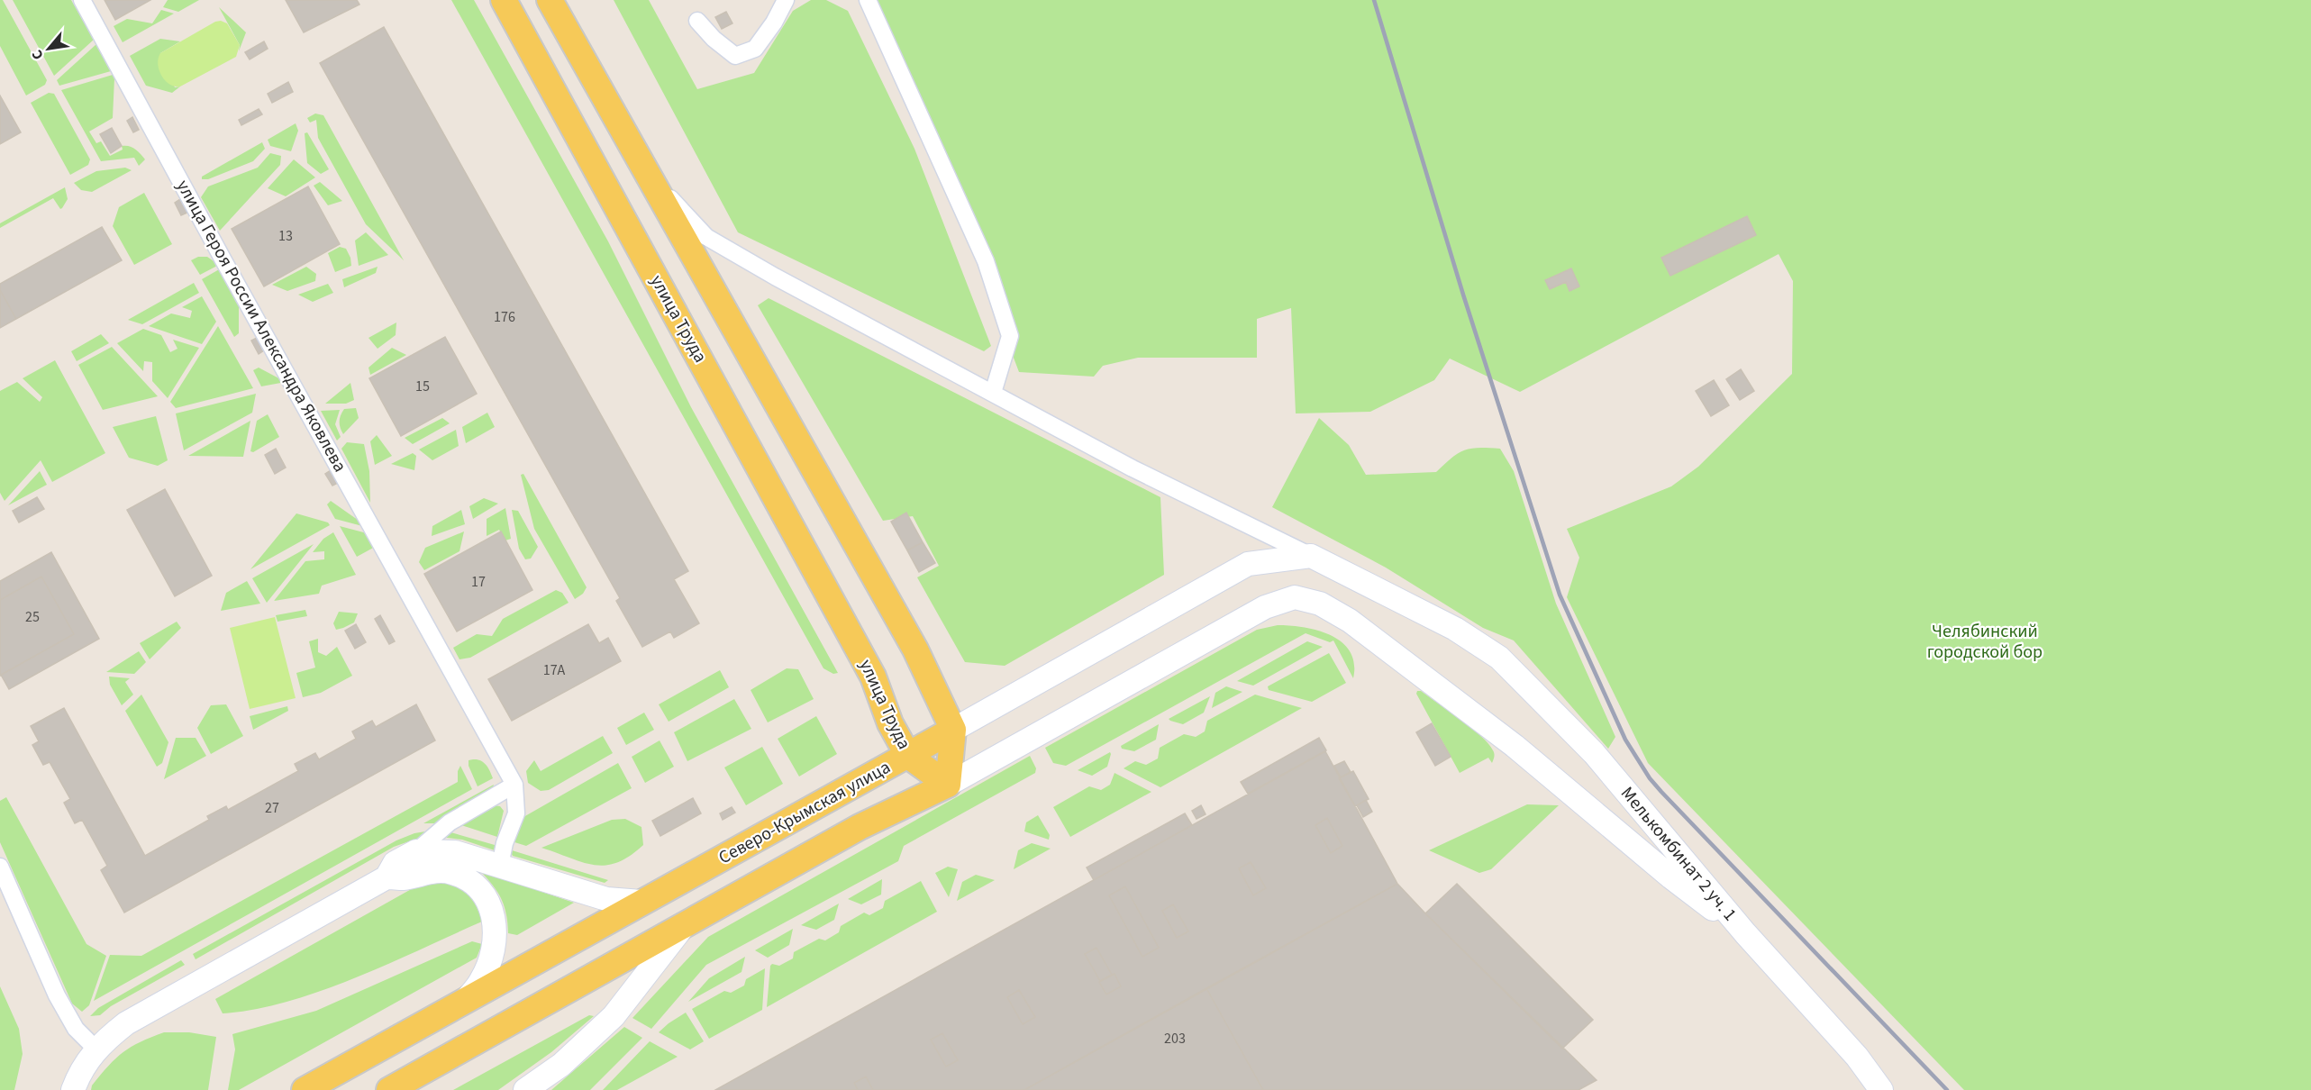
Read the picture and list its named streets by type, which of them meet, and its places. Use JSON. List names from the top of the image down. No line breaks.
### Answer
{"streets":{"main road":["улица Труда","Северо-Крымская улица"],"street":["улица Героя России Александра Яковлева","Мелькомбинат 2 уч. 1"]},"crossings":[["улица Труда","Северо-Крымская улица"],["улица Труда","Мелькомбинат 2 уч. 1"],["Северо-Крымская улица","Мелькомбинат 2 уч. 1"]],"parks":["Челябинский городской бор"],"house_numbers":["13","176","15","17","25","17А","27","203"],"north":"bottom left"}
